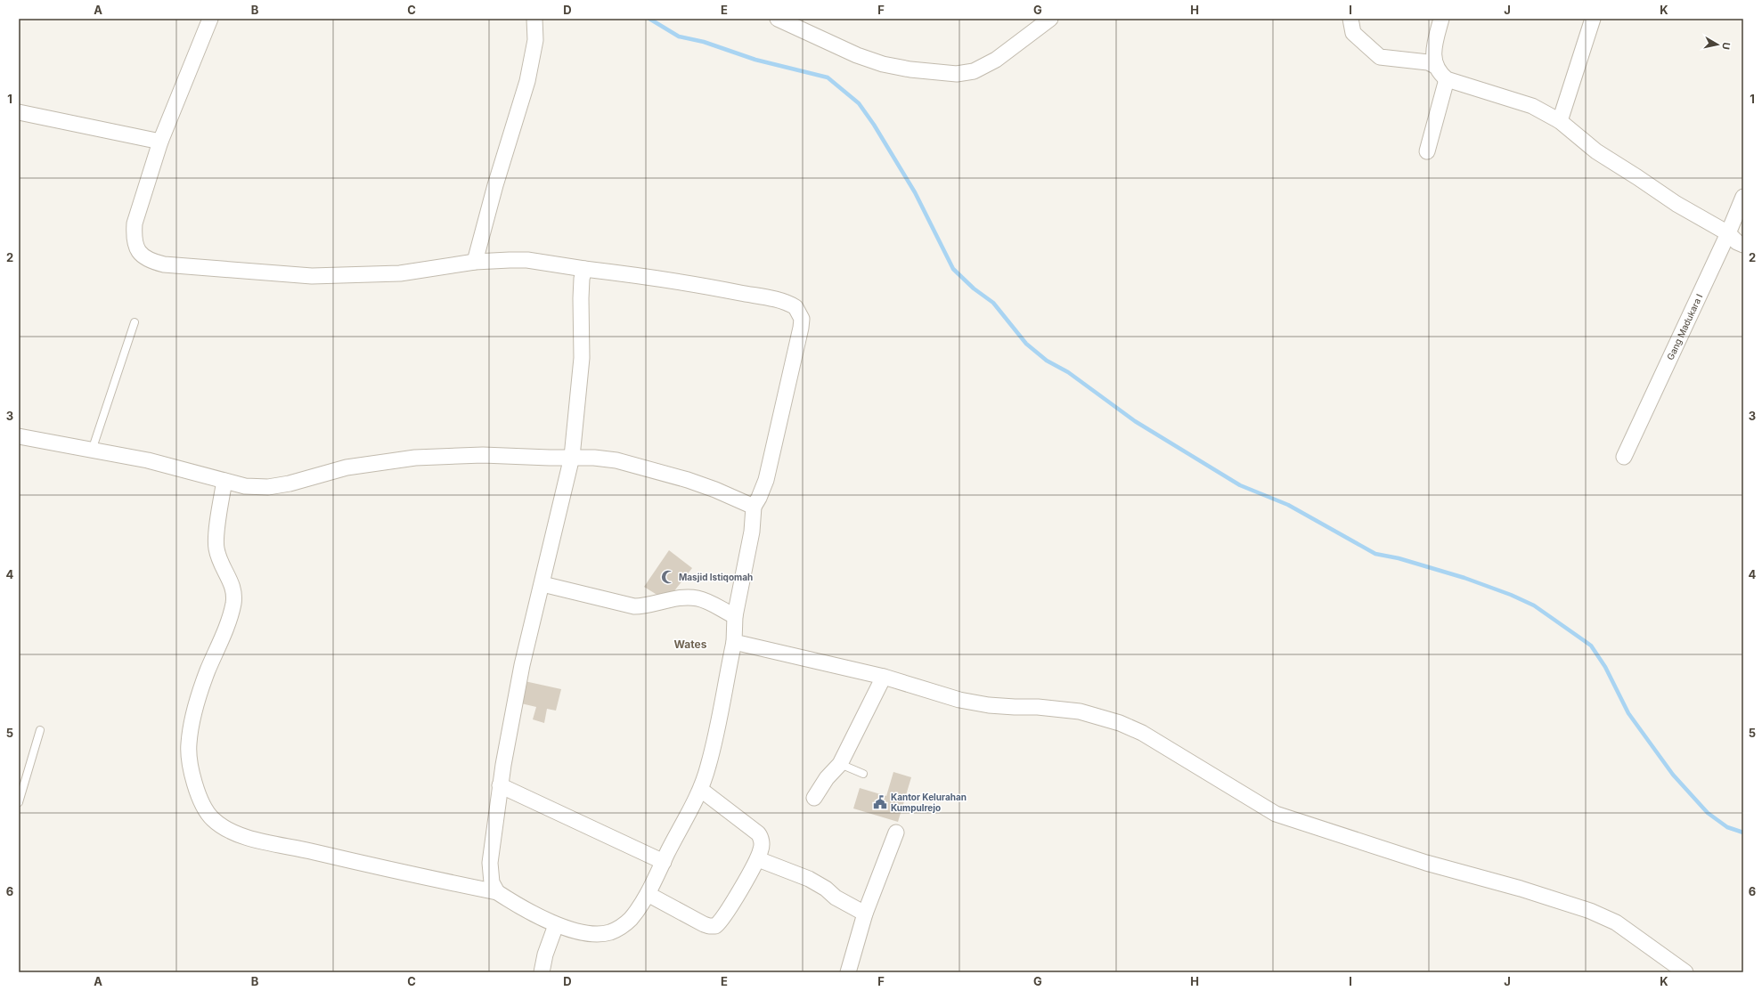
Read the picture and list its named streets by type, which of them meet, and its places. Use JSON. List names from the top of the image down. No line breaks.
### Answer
{"streets":{"street":["Gang Madukara I"]},"districts":["Wates"],"places":{"mosque":["Masjid Istiqomah"],"public building":["Kantor Kelurahan Kumpulrejo"]},"north":"right","grid":{"columns":["A","B","C","D","E","F","G","H","I","J","K"],"rows":["1","2","3","4","5","6"]}}
